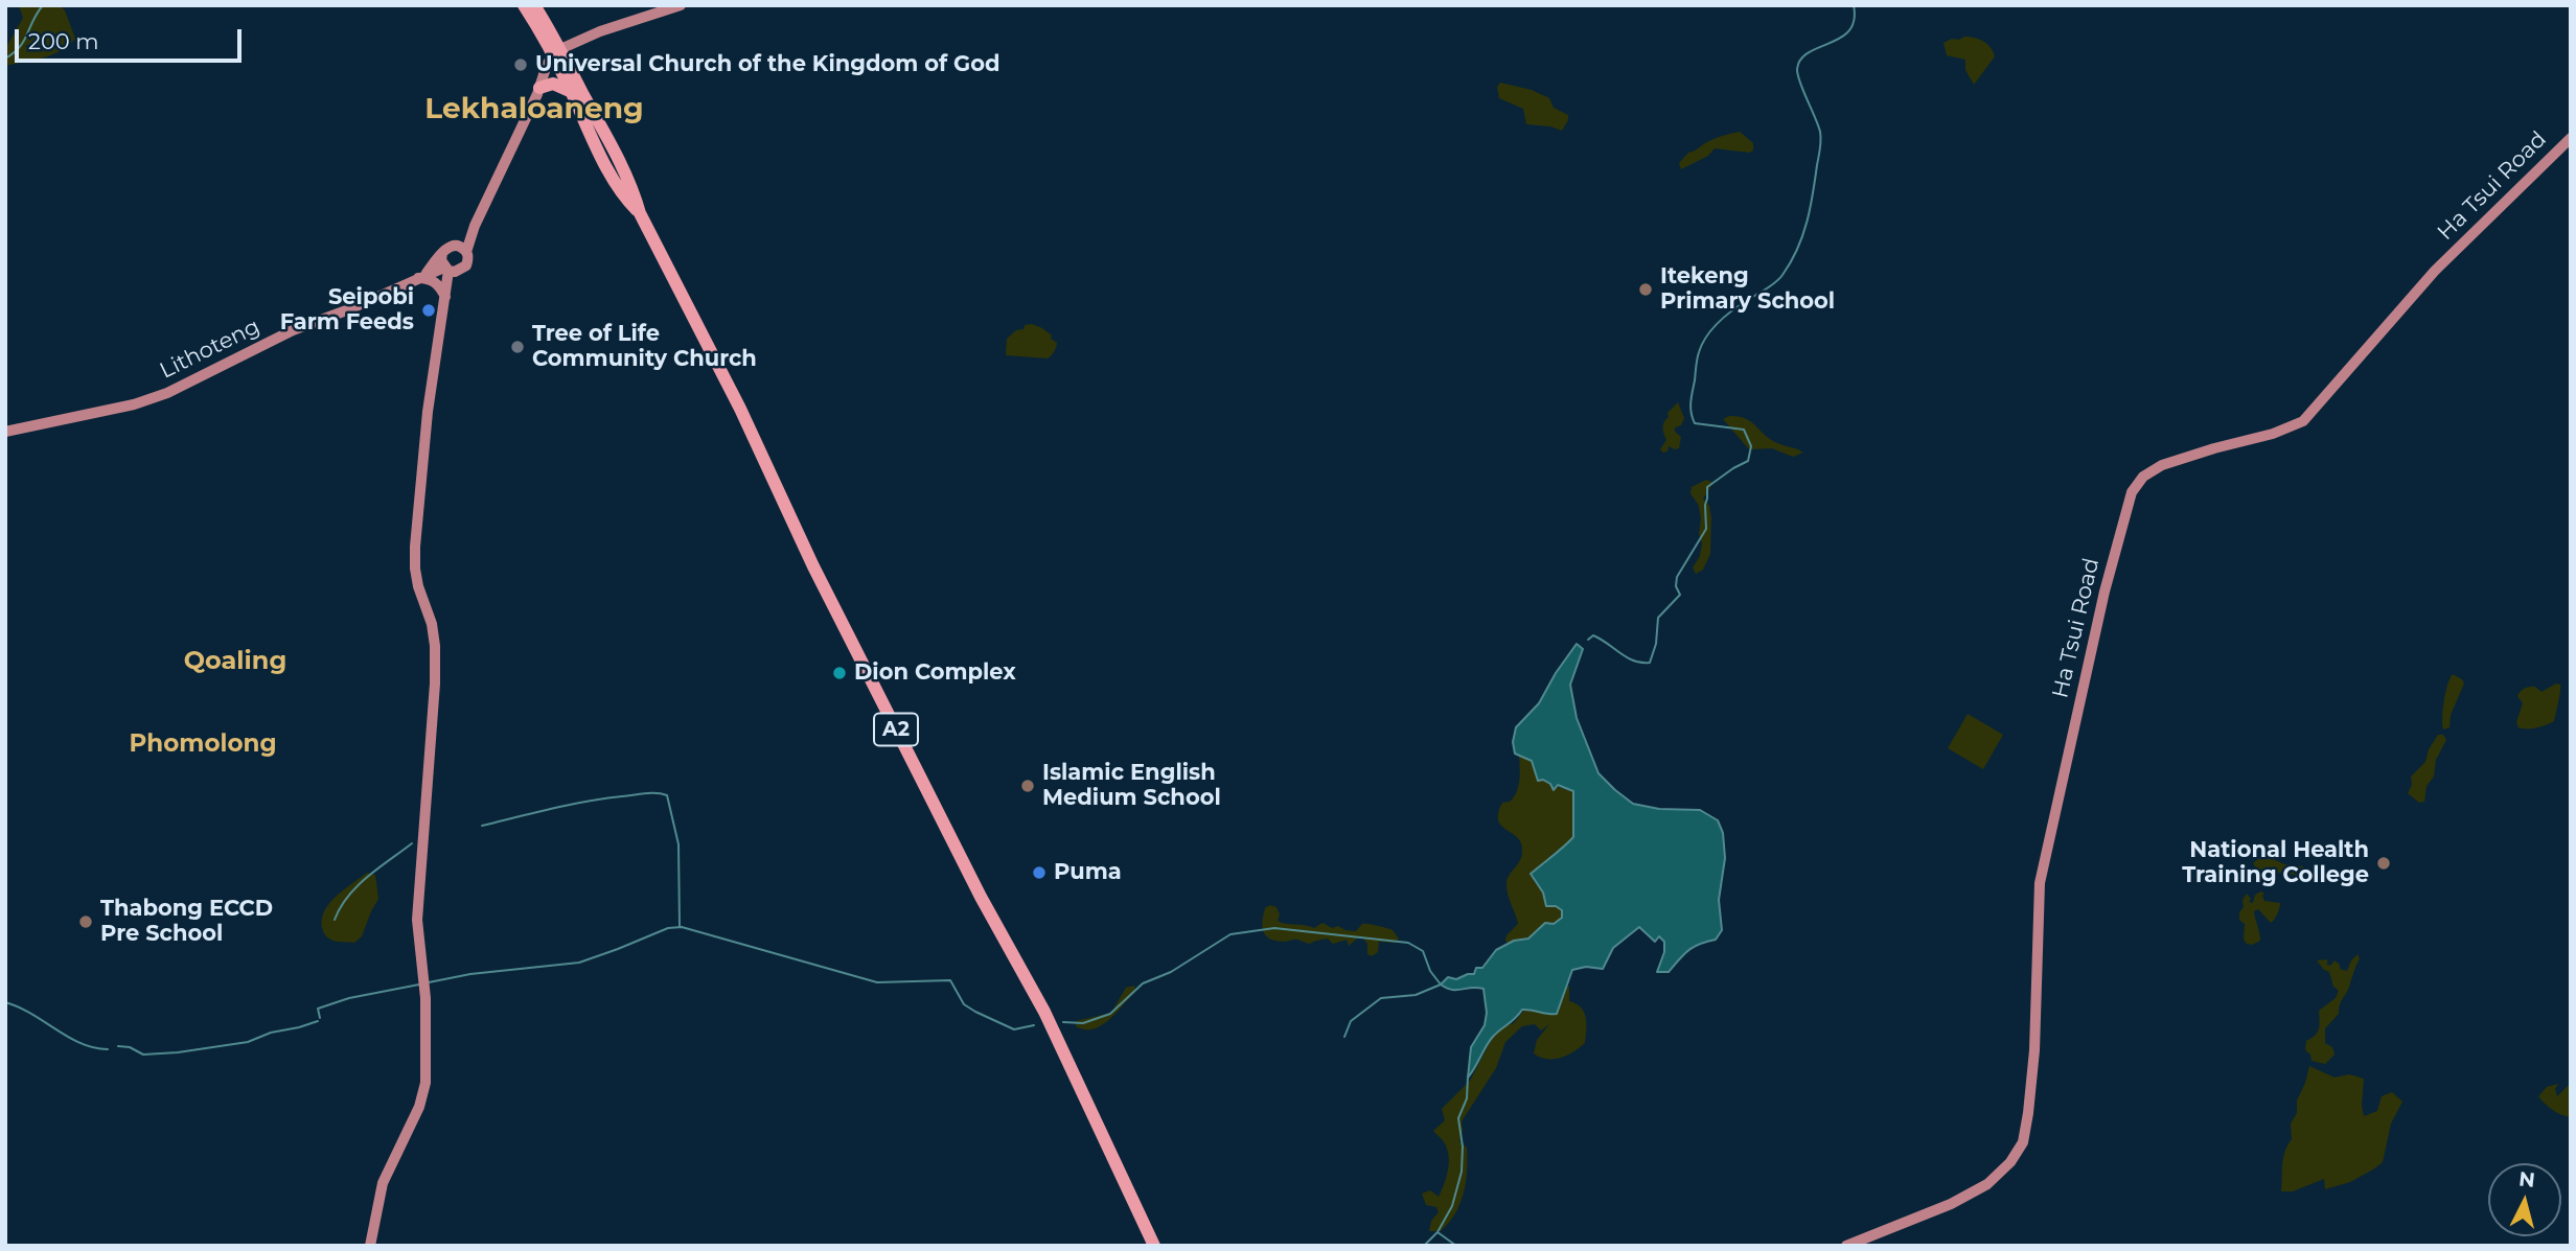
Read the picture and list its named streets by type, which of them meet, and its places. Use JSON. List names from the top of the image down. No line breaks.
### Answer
{"streets":{"main road":["Ha Tsui Road","Lithoteng","A2"]},"districts":["Lekhaloaneng","Qoaling","Phomolong"],"places":["Universal Church of the Kingdom of God","Itekeng Primary School","Seipobi Farm Feeds","Tree of Life Community Church","Dion Complex","Islamic English Medium School","National Health Training College","Puma","Thabong ECCD Pre School"],"scale_bar":"200 m","north":"top"}
